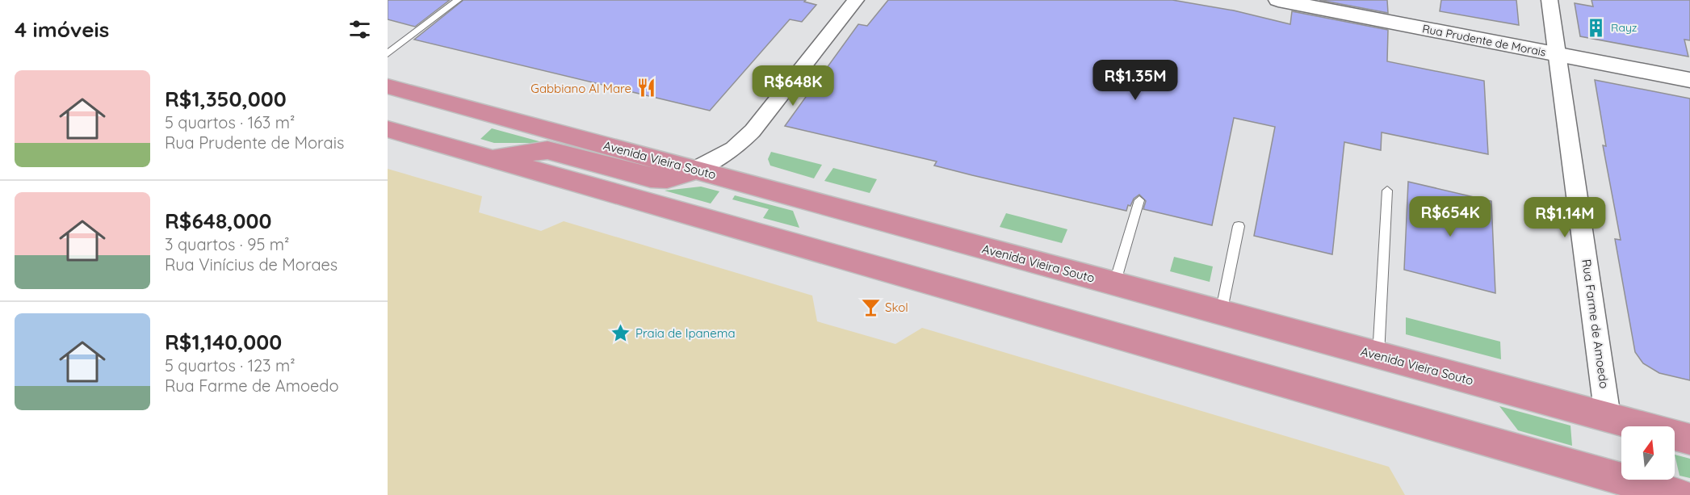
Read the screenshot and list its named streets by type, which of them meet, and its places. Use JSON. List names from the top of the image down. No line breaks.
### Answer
{"streets":{"highway":["Avenida Vieira Souto"],"main road":["Rua Prudente de Morais"],"street":["Rua Farme de Amoedo"]},"crossings":[["Rua Prudente de Morais","Rua Farme de Amoedo"],["Avenida Vieira Souto","Rua Farme de Amoedo"]],"places":{"building":["Rayz"],"restaurant":["Gabbiano Al Mare"],"bar":["Skol"],"place":["Praia de Ipanema"]},"north":"top","page":{"heading":"4 imóveis","list":[{"name":"R$1,350,000","note":"5 quartos · 163 m² · Rua Prudente de Morais"},{"name":"R$648,000","note":"3 quartos · 95 m² · Rua Vinícius de Moraes"},{"name":"R$1,140,000","note":"5 quartos · 123 m² · Rua Farme de Amoedo"}],"price":["R$1.35M","R$648K","R$654K","R$1.14M"]}}
